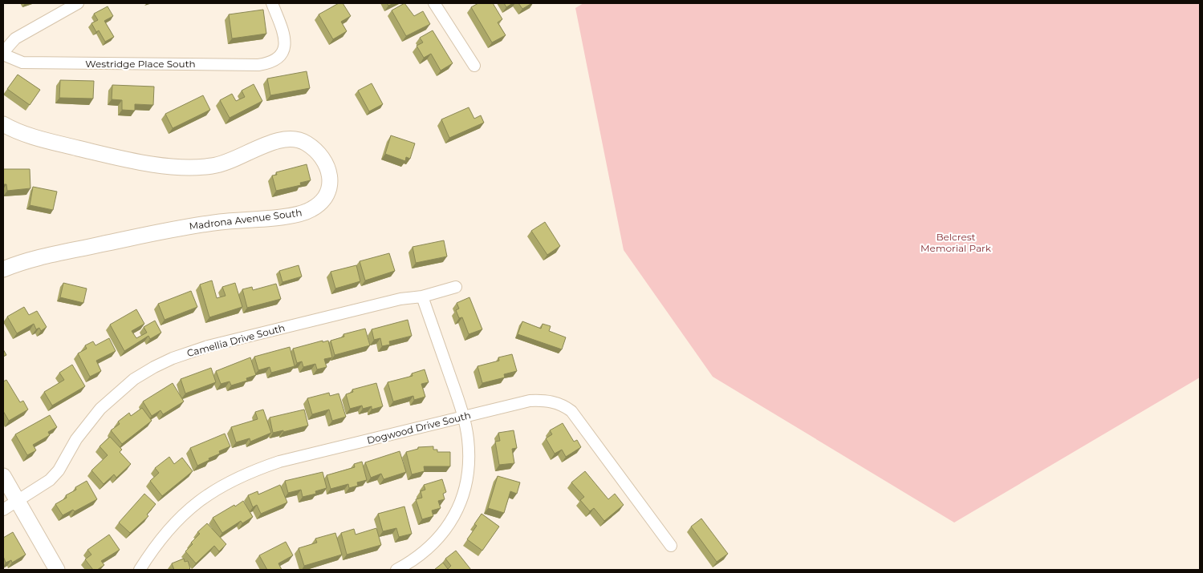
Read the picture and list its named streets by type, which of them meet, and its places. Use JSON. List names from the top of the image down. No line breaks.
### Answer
{"streets":{"main road":["Madrona Avenue South"],"street":["Westridge Place South","Camellia Drive South","Dogwood Drive South"]},"parks":["Belcrest Memorial Park"]}
